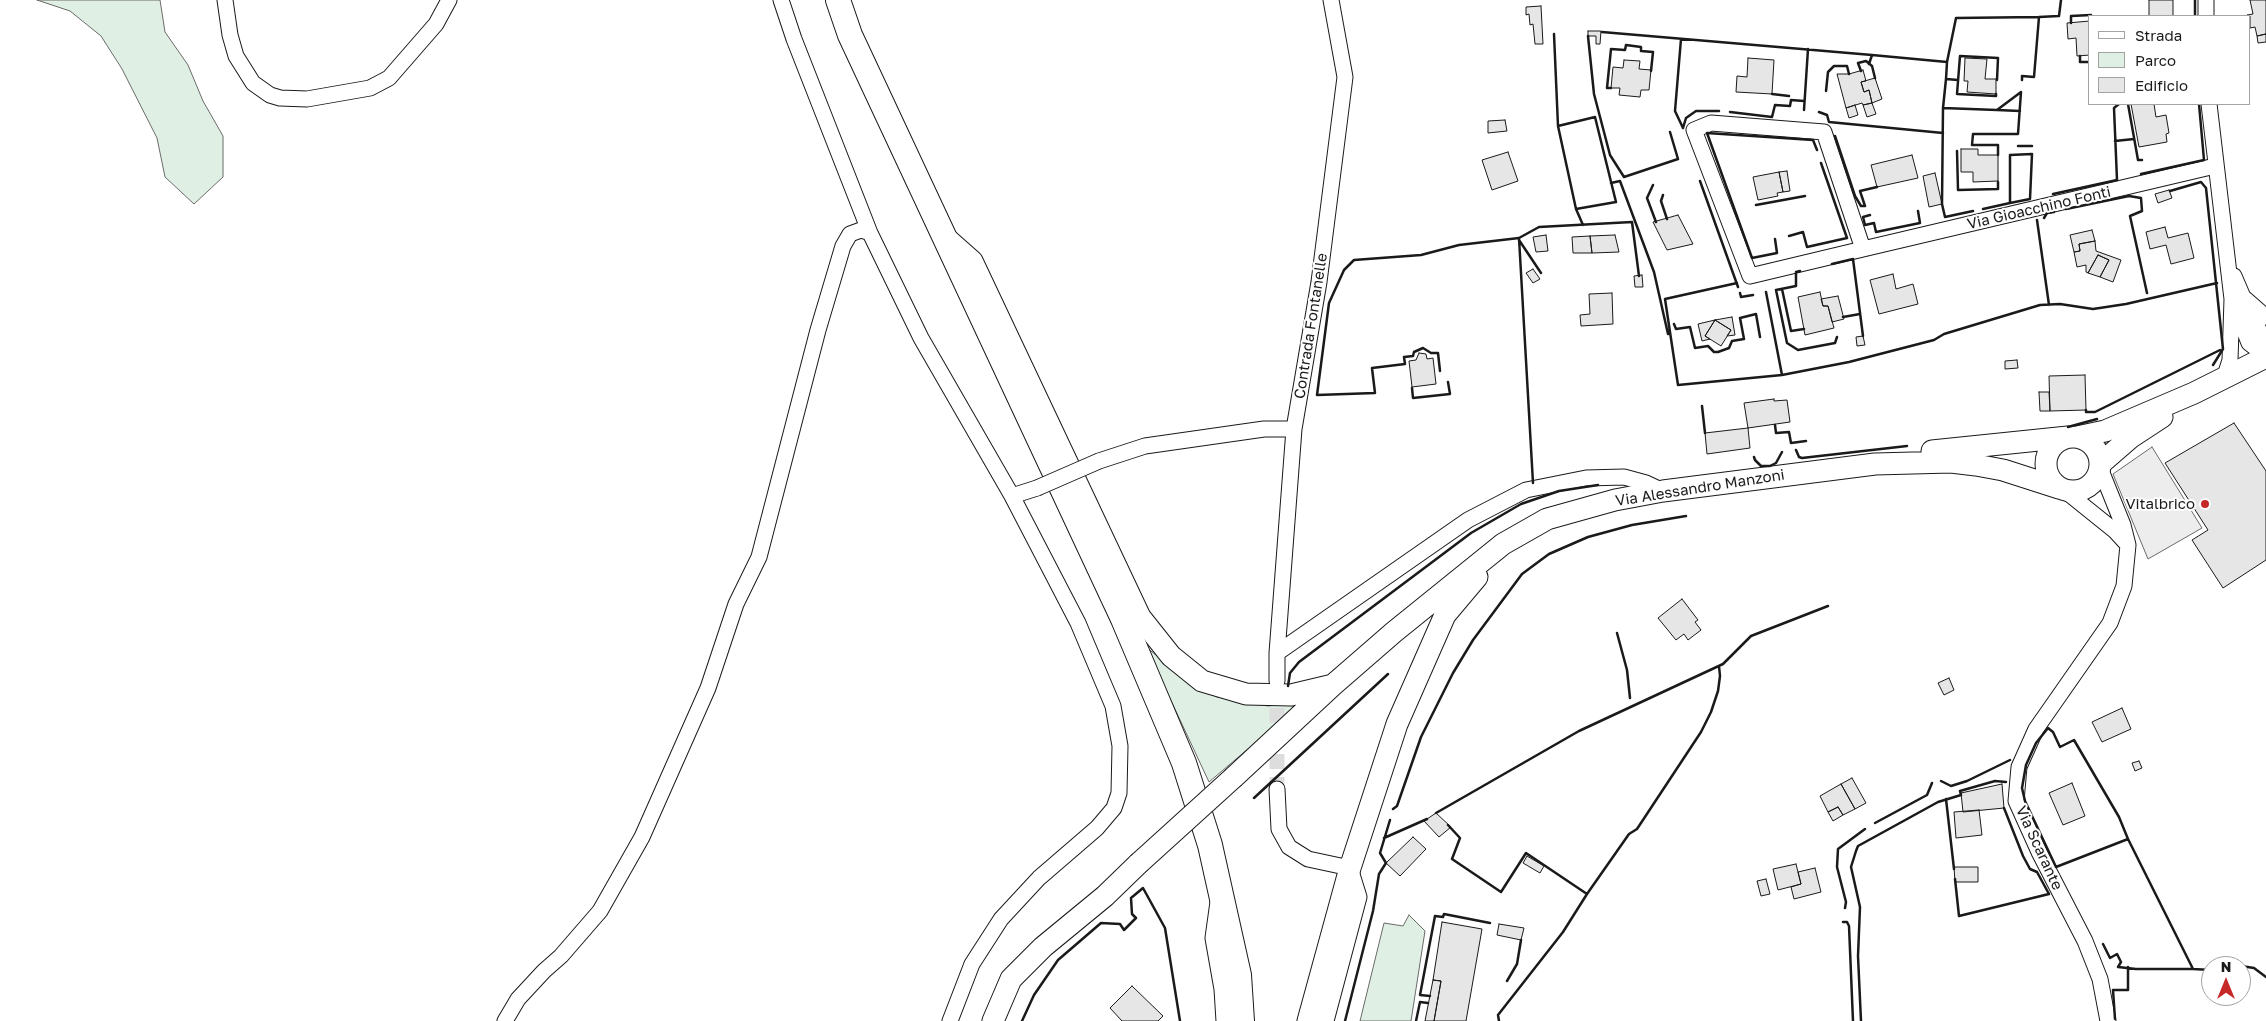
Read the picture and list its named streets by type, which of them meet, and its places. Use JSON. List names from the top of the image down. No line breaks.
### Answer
{"streets":{"main road":["Via Alessandro Manzoni"],"street":["Via Gioacchino Fonti","Contrada Fontanelle","Via Scarante"]},"crossings":[["Via Alessandro Manzoni","Via Scarante"]],"places":["Vitalbrico"],"legend":["Strada","Parco","Edificio"],"north":"top"}
